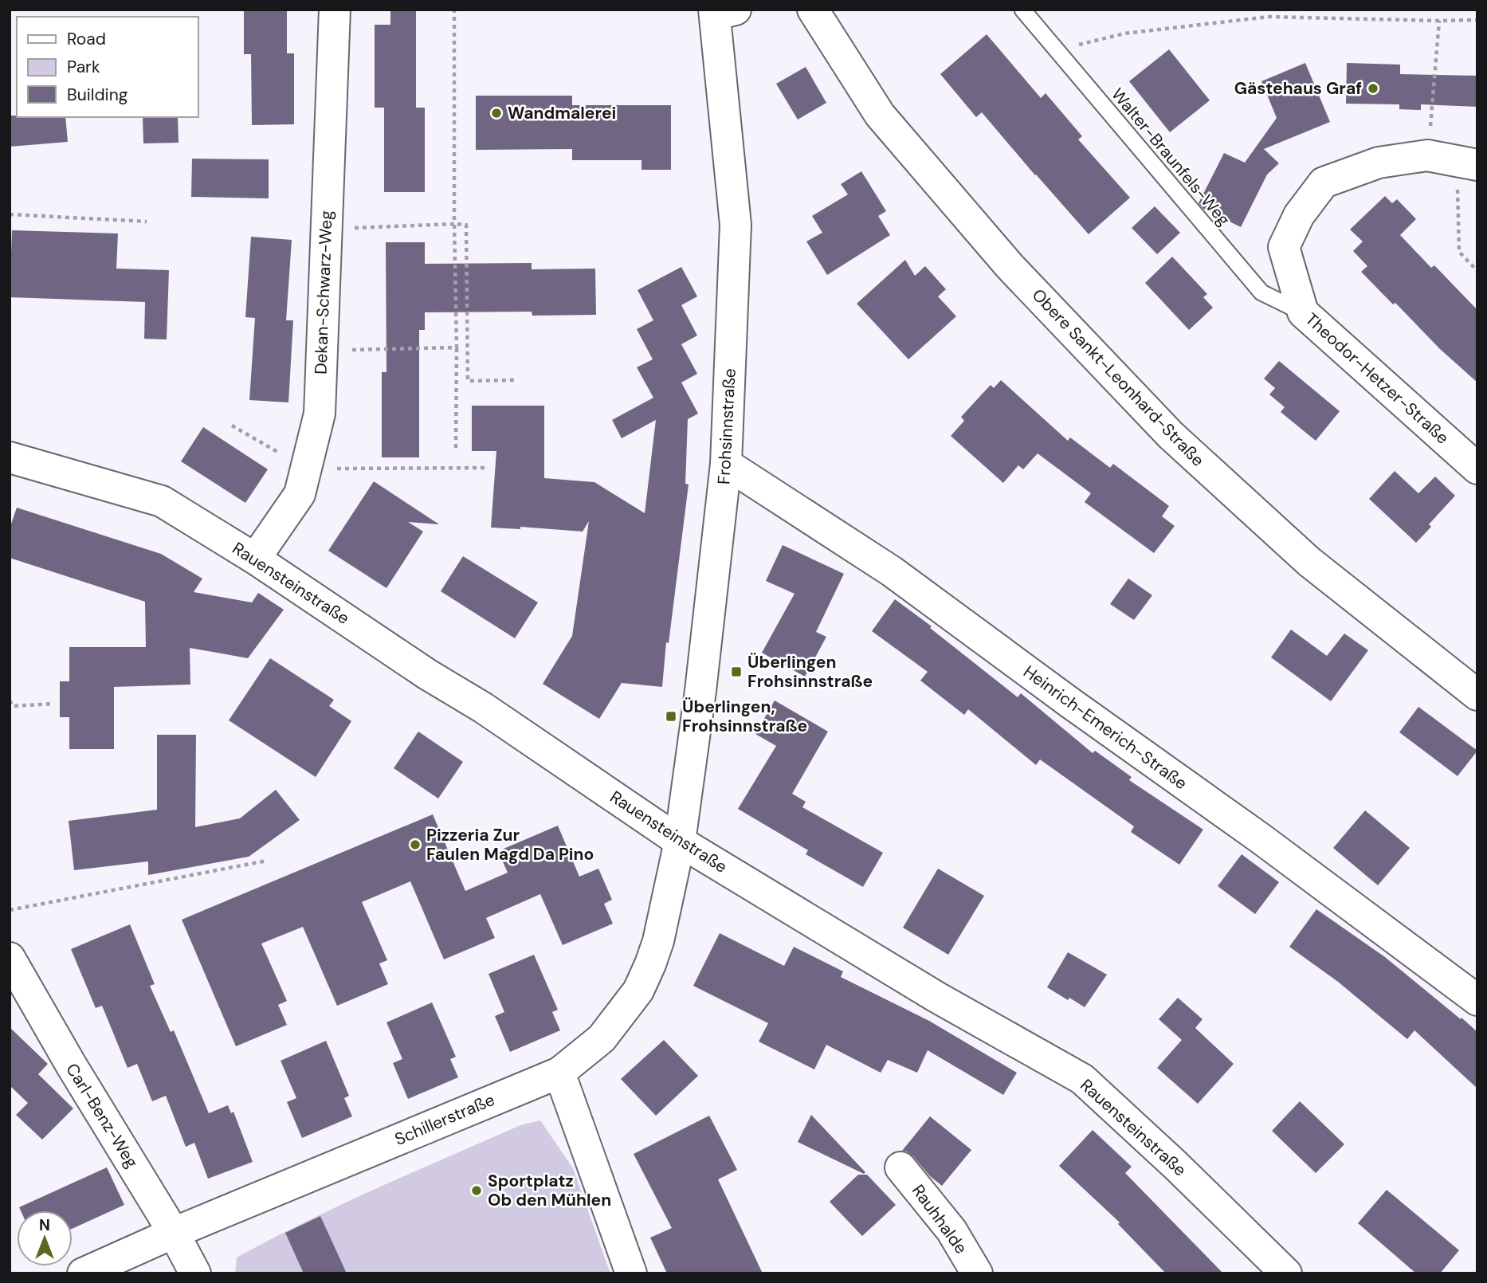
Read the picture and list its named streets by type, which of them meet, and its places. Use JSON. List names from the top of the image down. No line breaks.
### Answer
{"streets":{"street":["Dekan-Schwarz-Weg","Obere Sankt-Leonhard-Straße","Theodor-Hetzer-Straße","Frohsinnstraße","Rauensteinstraße","Heinrich-Emerich-Straße","Carl-Benz-Weg","Schillerstraße","Rauhhalde"],"lane":["Walter-Braunfels-Weg"]},"crossings":[["Walter-Braunfels-Weg","Theodor-Hetzer-Straße"],["Dekan-Schwarz-Weg","Rauensteinstraße"],["Frohsinnstraße","Rauensteinstraße"],["Frohsinnstraße","Heinrich-Emerich-Straße"],["Frohsinnstraße","Schillerstraße"],["Rauensteinstraße","Schillerstraße"],["Carl-Benz-Weg","Schillerstraße"]],"places":{"other":["Gästehaus Graf","Wandmalerei","Pizzeria Zur Faulen Magd Da Pino","Sportplatz Ob den Mühlen"],"transit":["Überlingen Frohsinnstraße","Überlingen, Frohsinnstraße"]},"legend":["Road","Park","Building"],"north":"top"}
